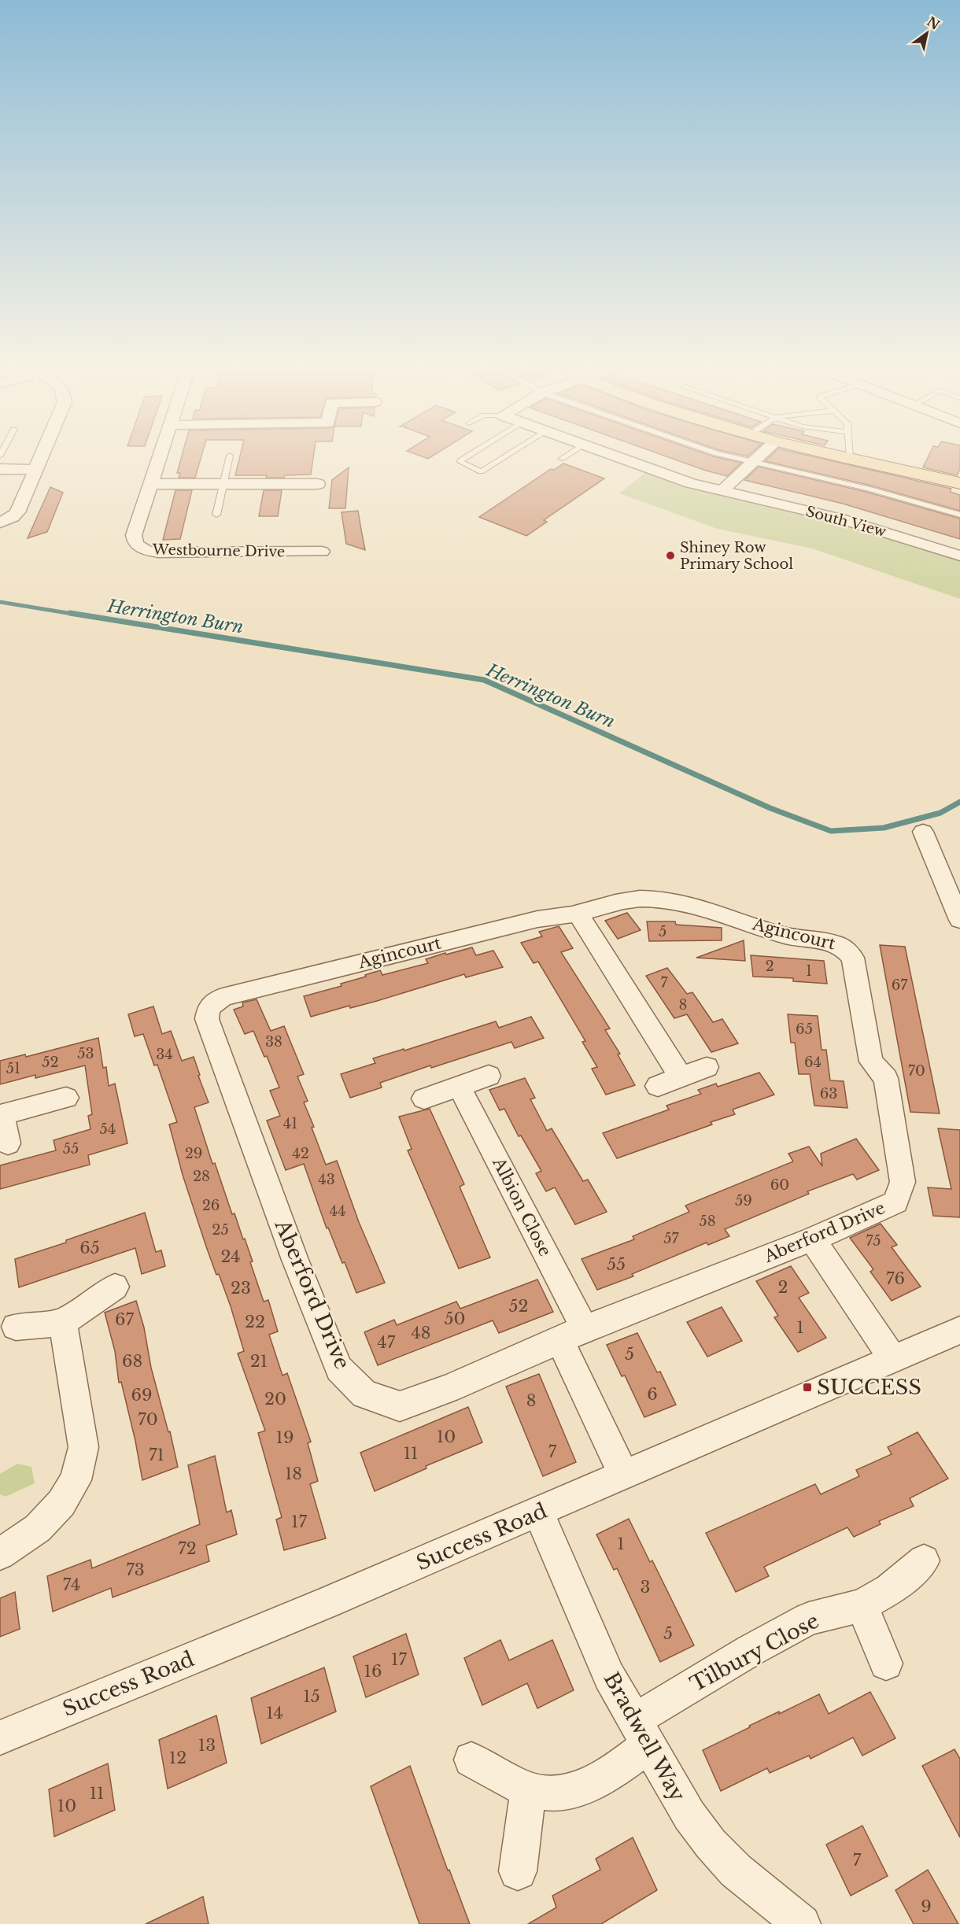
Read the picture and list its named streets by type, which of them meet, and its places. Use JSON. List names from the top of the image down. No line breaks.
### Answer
{"streets":{"street":["South View","Westbourne Drive","Agincourt","Albion Close","Aberford Drive","Success Road","Tilbury Close","Bradwell Way"]},"crossings":[["Agincourt","Aberford Drive"],["Albion Close","Aberford Drive"],["Success Road","Bradwell Way"],["Tilbury Close","Bradwell Way"]],"water":["Herrington Burn"],"places":{"other":["Shiney Row Primary School"],"transit":["SUCCESS"]},"house_numbers":["5","2","1","7","67","8","65","38","53","34","52","64","51","70","63","41","54","55","29","42","28","43","60","59","26","44","58","25","57","75","65","24","55","76","2","23","52","50","67","22","1","48","47","5","68","21","6","69","20","8","70","10","19","7","11","71","18","17","1","72","73","74","3","5","17","16","15","14","13","12","11","10","7","9"],"north":"top right"}
